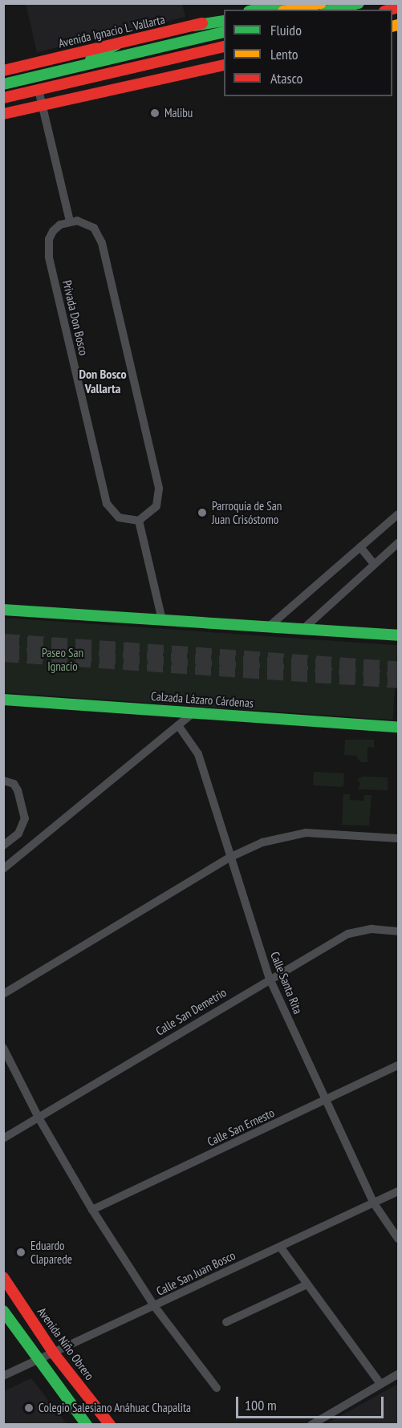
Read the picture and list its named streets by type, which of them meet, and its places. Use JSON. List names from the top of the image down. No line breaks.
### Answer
{"streets":{"main road":["Avenida Ignacio L. Vallarta","Calzada Lázaro Cárdenas","Avenida Niño Obrero"],"street":["Privada Don Bosco","Calle Santa Rita","Calle San Demetrio","Calle San Ernesto","Calle San Juan Bosco"]},"crossings":[["Calle Santa Rita","Calle San Demetrio"],["Calle Santa Rita","Calle San Ernesto"],["Calle Santa Rita","Calle San Juan Bosco"],["Calle San Juan Bosco","Avenida Niño Obrero"]],"districts":["Don Bosco Vallarta"],"parks":["Paseo San Ignacio"],"places":["Malibu","Parroquia de San Juan Crisóstomo","Eduardo Claparede","Colegio Salesiano Anáhuac Chapalita"],"legend":["Fluido","Lento","Atasco"],"scale_bar":"100 m"}
